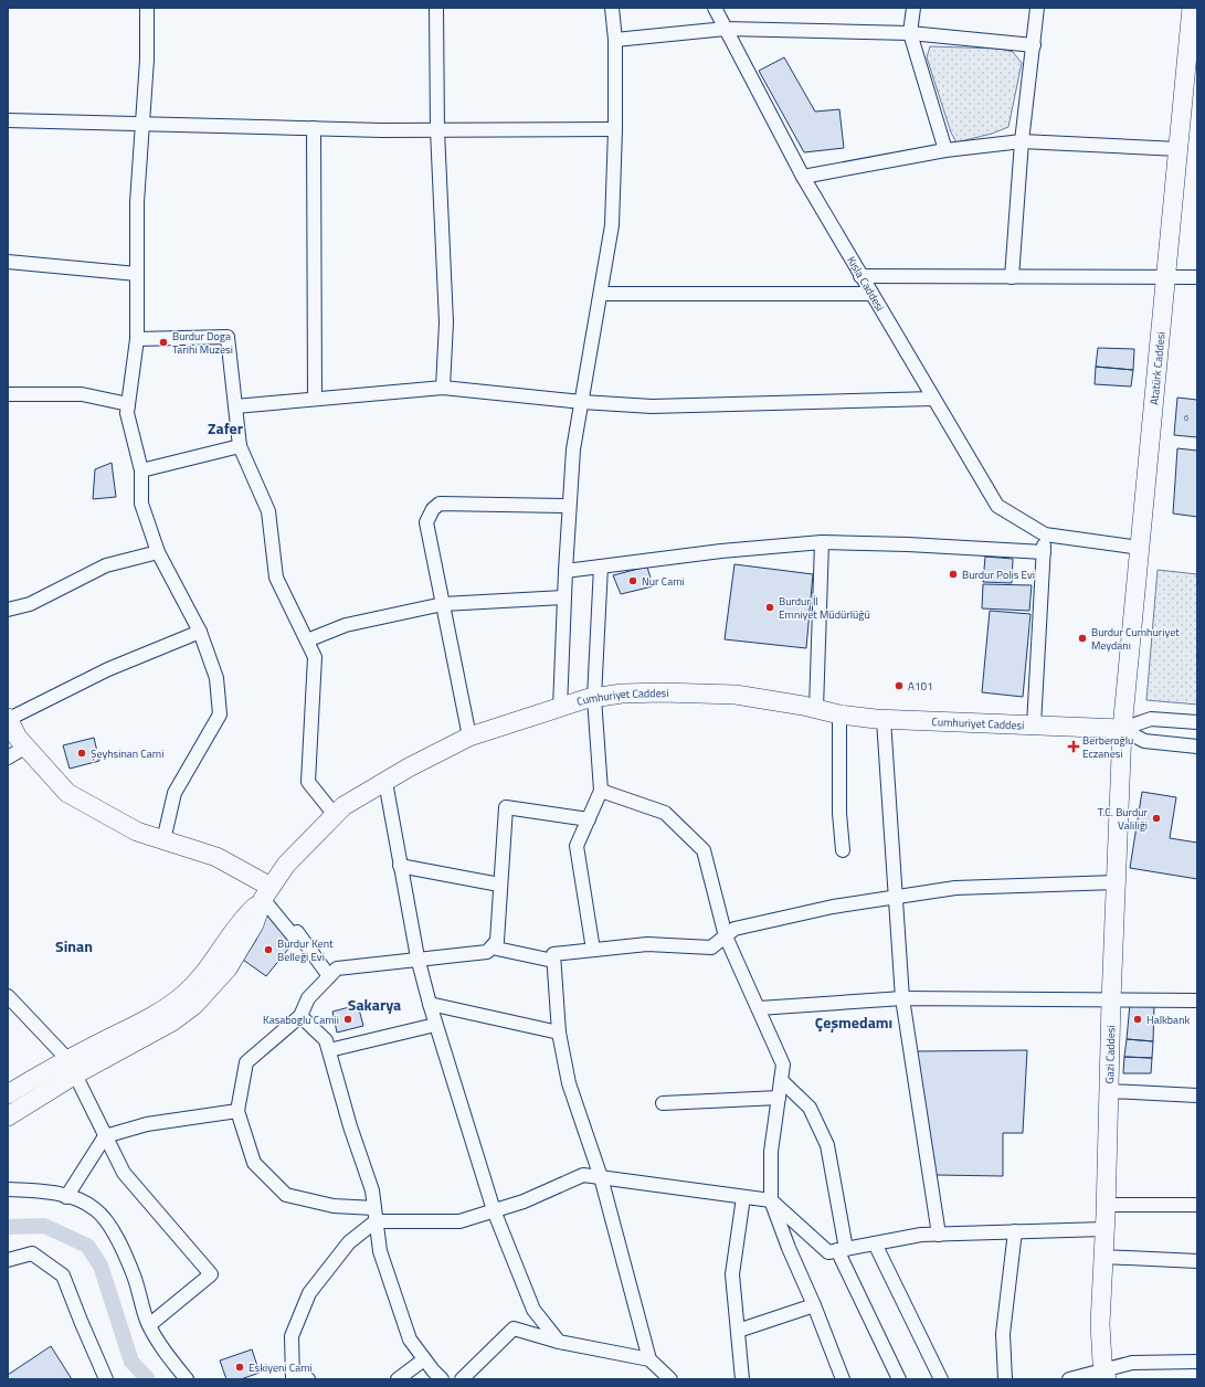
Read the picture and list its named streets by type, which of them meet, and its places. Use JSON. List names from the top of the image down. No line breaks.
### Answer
{"streets":{"main road":["Atatürk Caddesi","Cumhuriyet Caddesi","Gazi Caddesi"],"street":["Kışla Caddesi"]},"crossings":[["Atatürk Caddesi","Cumhuriyet Caddesi"],["Atatürk Caddesi","Gazi Caddesi"],["Cumhuriyet Caddesi","Gazi Caddesi"]],"districts":["Zafer","Sinan","Sakarya","Çeşmedamı"],"places":{"other":["Burdur Doga Tarihi Muzesi","Burdur Polis Evi","Nur Cami","Burdur İl Emniyet Müdürlüğü","Burdur Cumhuriyet Meydanı","A101","Şeyhsinan Cami","T.C. Burdur Valiliği","Burdur Kent Belleği Evi","Kasaboglu Camii","Halkbank","Eskiyeni Cami"],"health":["Berberoğlu Eczanesi"]},"house_numbers":["6"]}
